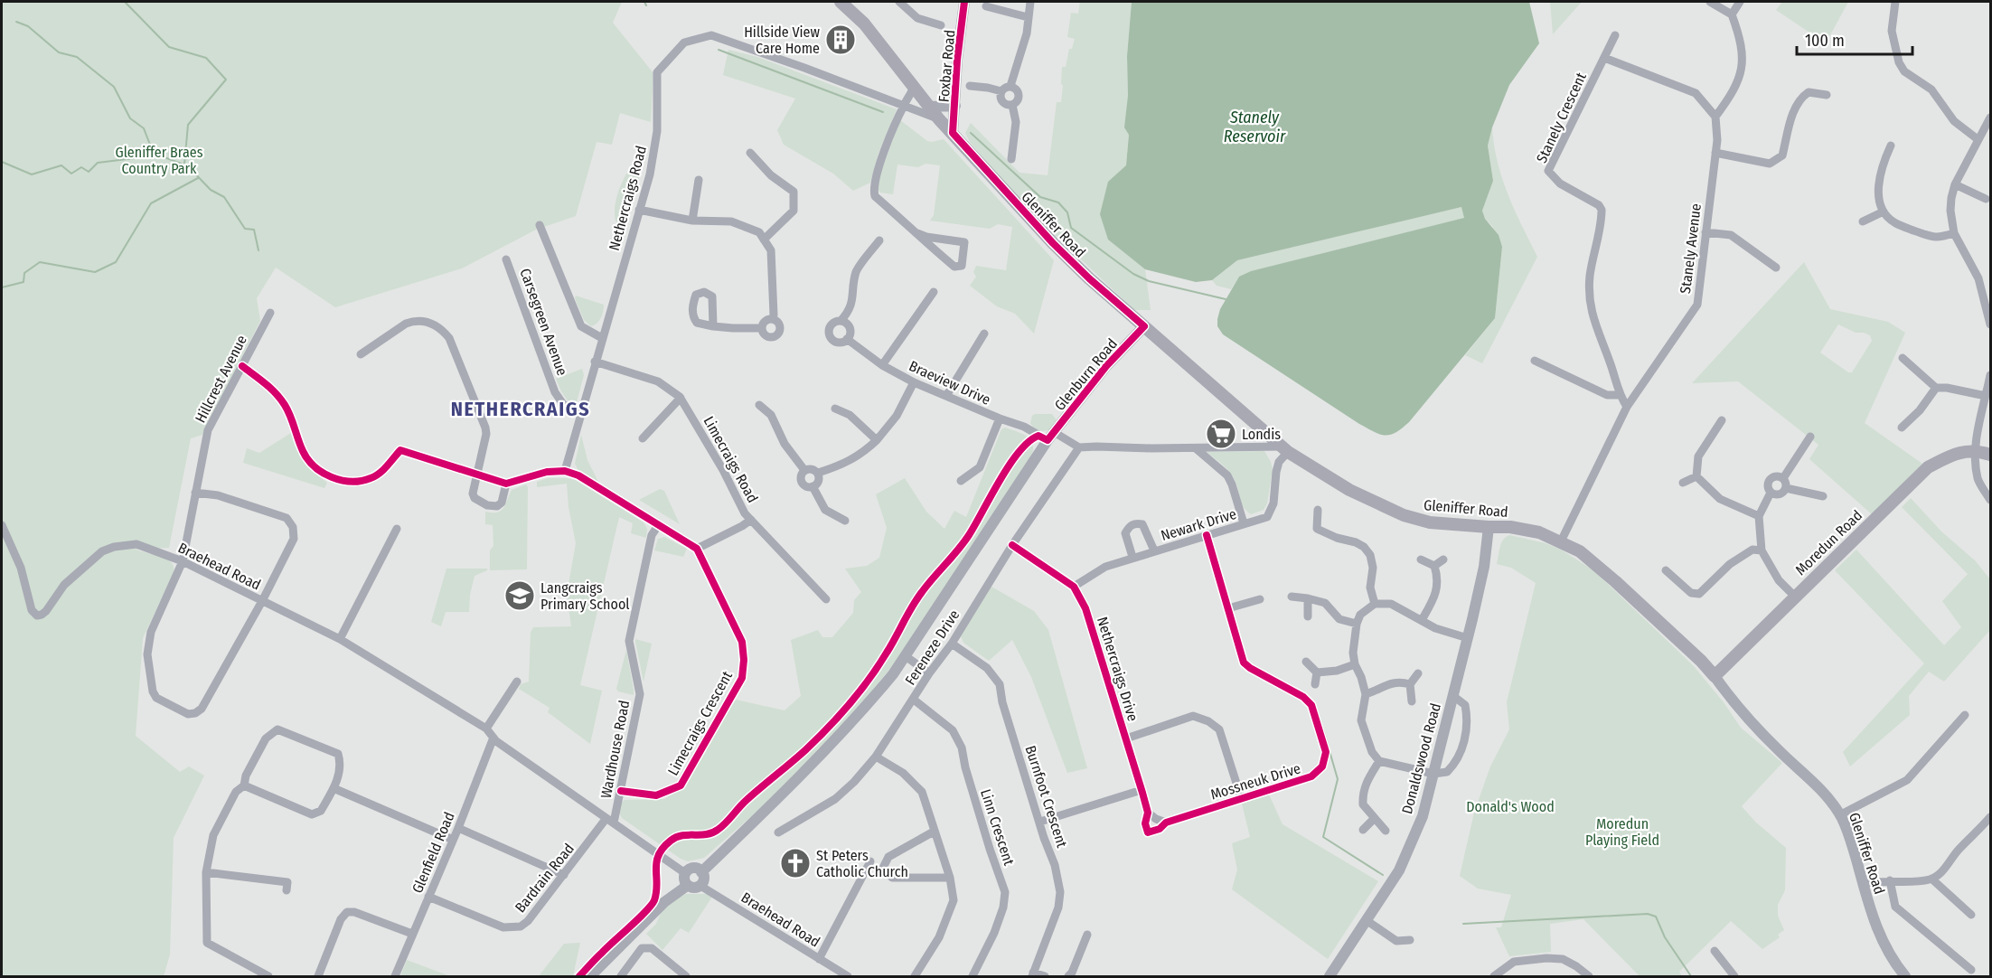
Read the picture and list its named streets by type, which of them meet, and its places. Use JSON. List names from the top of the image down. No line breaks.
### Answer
{"streets":{"main road":["Gleniffer Road","Moredun Road"],"street":["Foxbar Road","Stanely Crescent","Nethercraigs Road","Stanely Avenue","Carsegreen Avenue","Glenburn Road","Hillcrest Avenue","Braeview Drive","Limecraigs Road","Newark Drive","Braehead Road","Fereneze Drive","Nethercraigs Drive","Limecraigs Crescent","Wardhouse Road","Donaldswood Road","Mossneuk Drive","Burnfoot Crescent","Linn Crescent","Glenfield Road","Bardrain Road"]},"crossings":[["Foxbar Road","Gleniffer Road"],["Stanely Crescent","Stanely Avenue"],["Nethercraigs Road","Gleniffer Road"],["Nethercraigs Road","Carsegreen Avenue"],["Nethercraigs Road","Limecraigs Road"],["Gleniffer Road","Stanely Avenue"],["Gleniffer Road","Glenburn Road"],["Gleniffer Road","Newark Drive"],["Gleniffer Road","Moredun Road"],["Gleniffer Road","Donaldswood Road"],["Glenburn Road","Braeview Drive"],["Glenburn Road","Braehead Road"],["Hillcrest Avenue","Braehead Road"],["Newark Drive","Nethercraigs Drive"],["Newark Drive","Mossneuk Drive"],["Braehead Road","Wardhouse Road"],["Braehead Road","Glenfield Road"],["Braehead Road","Bardrain Road"],["Fereneze Drive","Nethercraigs Drive"],["Fereneze Drive","Burnfoot Crescent"],["Fereneze Drive","Linn Crescent"],["Nethercraigs Drive","Mossneuk Drive"],["Limecraigs Crescent","Wardhouse Road"],["Wardhouse Road","Bardrain Road"],["Glenfield Road","Bardrain Road"]],"districts":["NETHERCRAIGS"],"water":["Stanely Reservoir"],"parks":["Gleniffer Braes Country Park","Donald's Wood","Moredun Playing Field"],"places":{"building":["Hillside View Care Home"],"supermarket":["Londis"],"school or university":["Langcraigs Primary School"],"church":["St Peters Catholic Church"]},"scale_bar":"100 m"}
